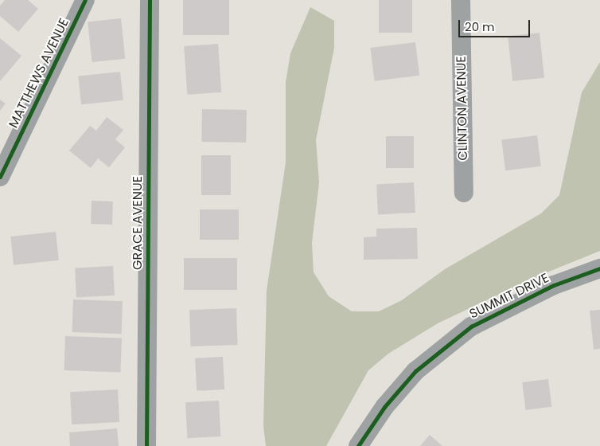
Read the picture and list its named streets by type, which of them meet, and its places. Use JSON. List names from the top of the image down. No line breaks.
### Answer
{"streets":{"street":["MATTHEWS AVENUE","CLINTON AVENUE","GRACE AVENUE","SUMMIT DRIVE"]},"scale_bar":"20 m"}
